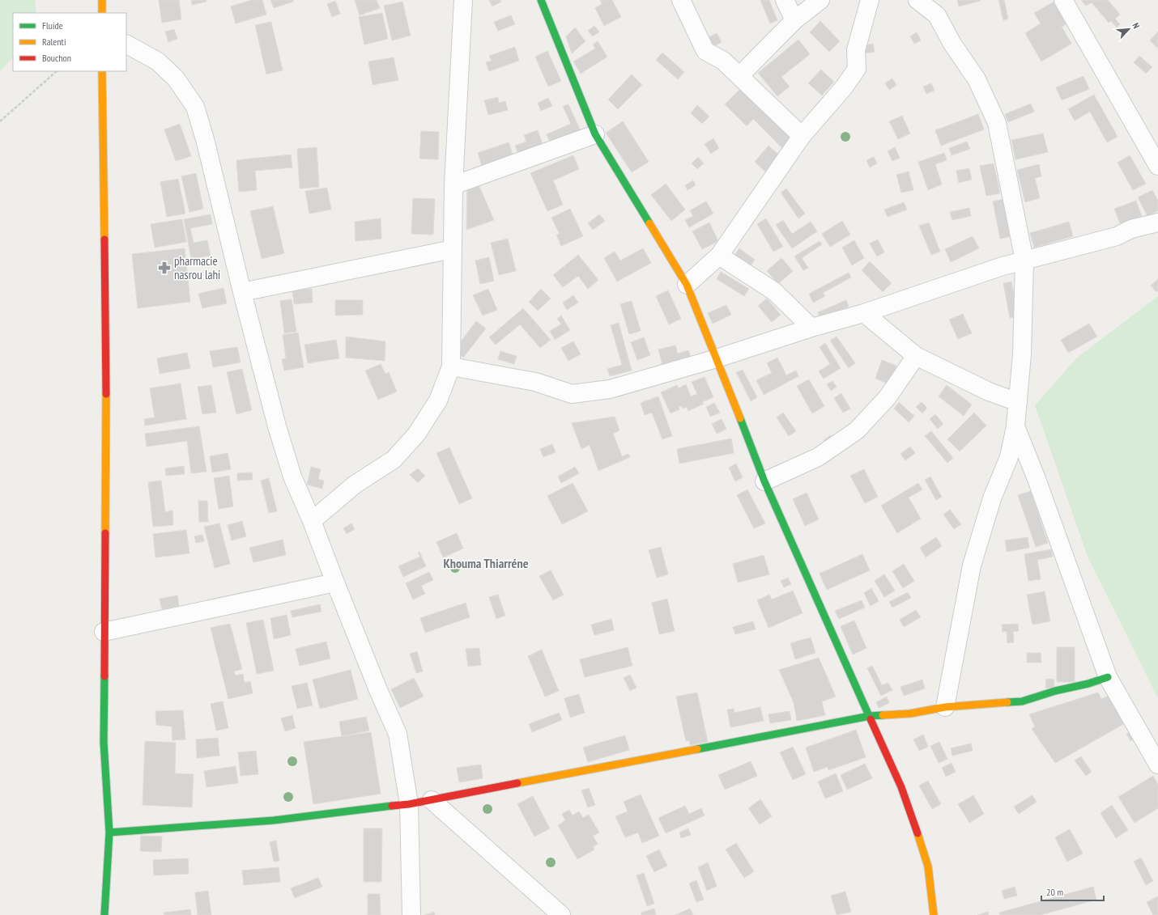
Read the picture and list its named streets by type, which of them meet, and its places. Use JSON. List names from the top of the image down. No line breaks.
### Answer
{"districts":["Khouma Thiarréne"],"places":{"pharmacy":["pharmacie nasrou lahi"]},"legend":["Fluide","Ralenti","Bouchon"],"scale_bar":"20 m","north":"top right"}
